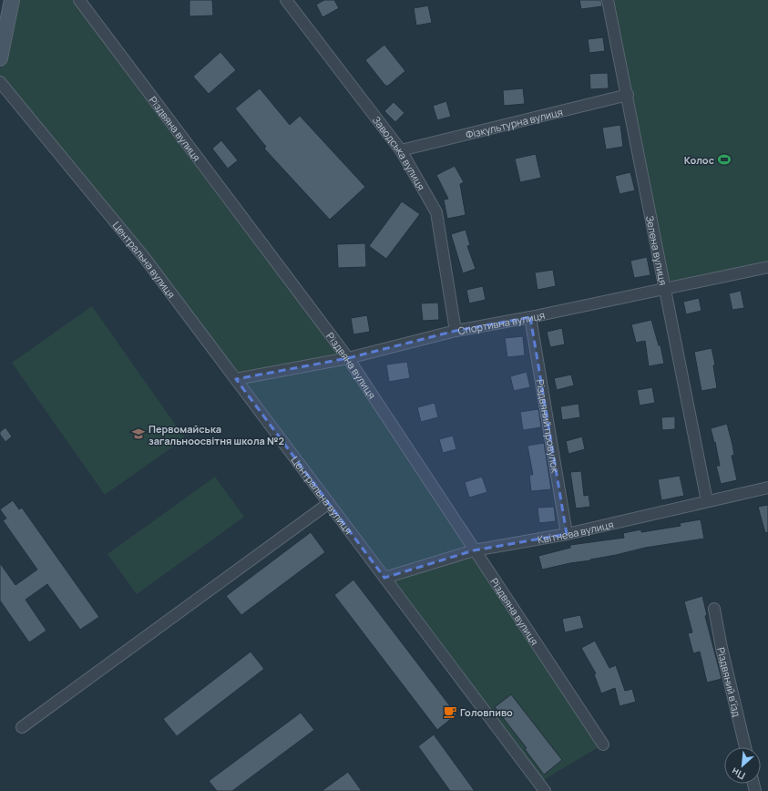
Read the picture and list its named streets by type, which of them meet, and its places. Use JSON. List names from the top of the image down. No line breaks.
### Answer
{"streets":{"street":["Фізкультурна вулиця","Різдвяна вулиця","Заводська вулиця","Зелена вулиця","Центральна вулиця","Спортивна вулиця","Різдвяний провулок","Квітнева вулиця","Різдвяний в'їзд"]},"crossings":[["Фізкультурна вулиця","Заводська вулиця"],["Фізкультурна вулиця","Зелена вулиця"],["Різдвяна вулиця","Спортивна вулиця"],["Різдвяна вулиця","Квітнева вулиця"],["Заводська вулиця","Спортивна вулиця"],["Зелена вулиця","Спортивна вулиця"],["Зелена вулиця","Квітнева вулиця"],["Центральна вулиця","Спортивна вулиця"],["Центральна вулиця","Квітнева вулиця"],["Спортивна вулиця","Різдвяний провулок"],["Різдвяний провулок","Квітнева вулиця"]],"places":{"sports":["Колос"],"school or university":["Первомайська загальноосвітня школа №2"],"cafe":["Головпиво"]},"north":"bottom left"}
